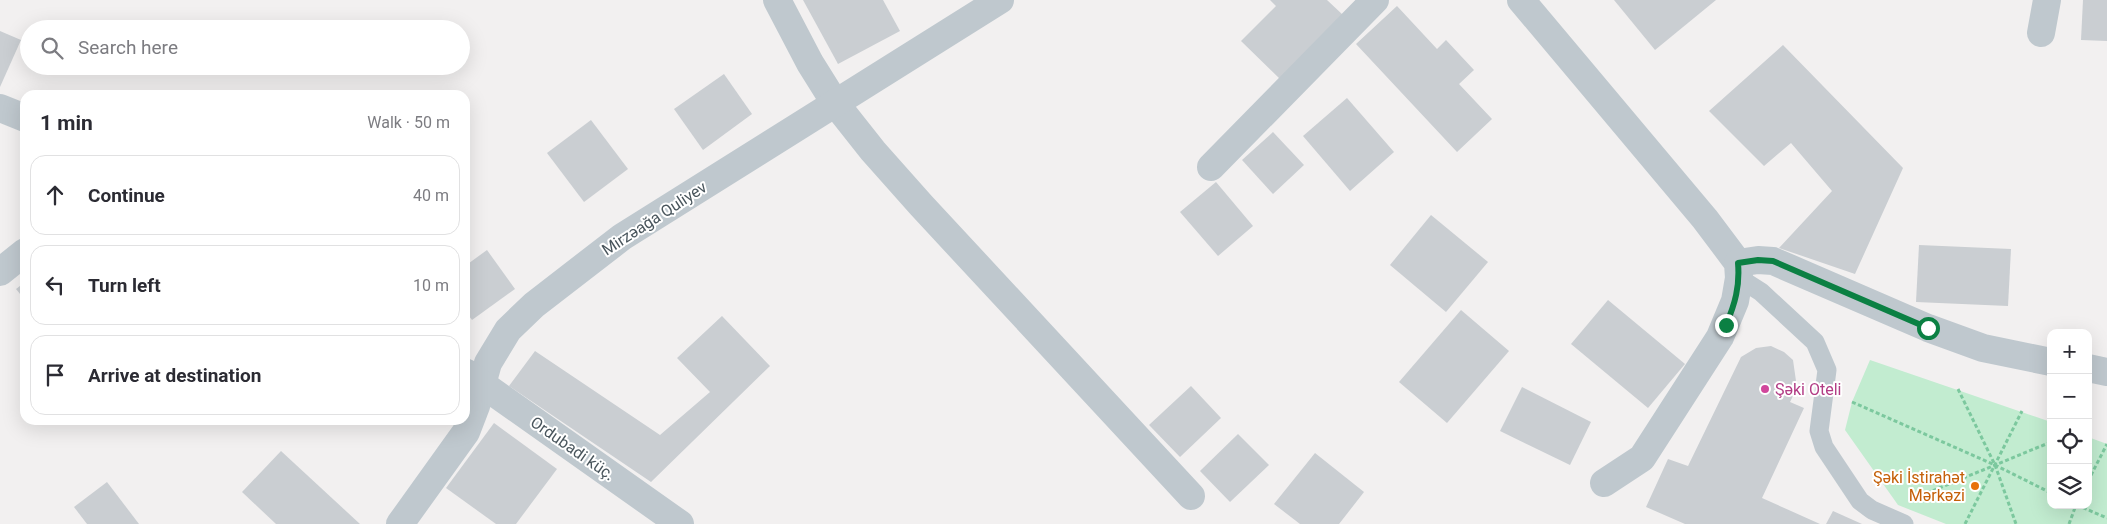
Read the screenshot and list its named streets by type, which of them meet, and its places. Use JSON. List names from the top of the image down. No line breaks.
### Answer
{"streets":{"street":["Mirzəağa Quliyev","Ordubadi küç."]},"crossings":[["Mirzəağa Quliyev","Ordubadi küç."]],"places":["Şəki Oteli","Şəki İstirahət Mərkəzi"],"page":{"search":"Search here","heading":["1 min","Walk · 50 m"],"list":[["Continue","40 m"],["Turn left","10 m"],"Arrive at destination"],"map_buttons":["+","−"]}}
